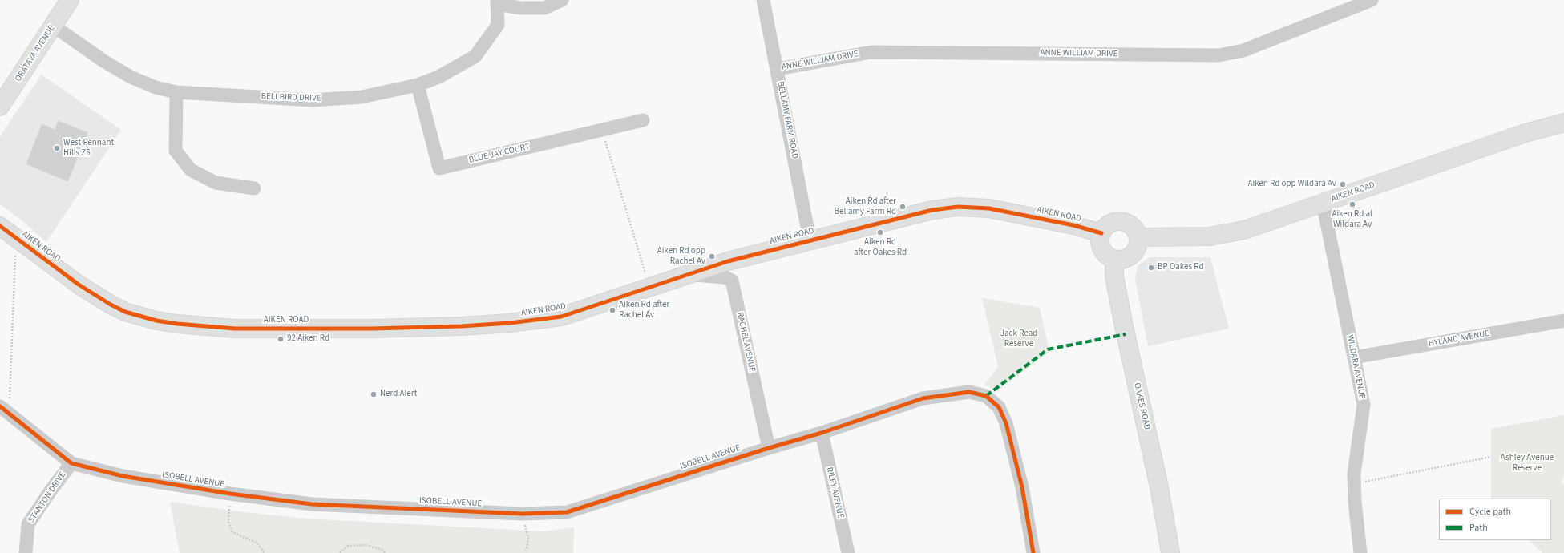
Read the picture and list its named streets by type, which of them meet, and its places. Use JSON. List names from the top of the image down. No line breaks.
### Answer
{"streets":{"street":["ORATAVA AVENUE","ANNE WILLIAM DRIVE","BELLBIRD DRIVE","BELLAMY FARM ROAD","BLUE JAY COURT","AIKEN ROAD","HYLAND AVENUE","RACHEL AVENUE","WILDARA AVENUE","OAKES ROAD","ISOBELL AVENUE","RILEY AVENUE","STANTON DRIVE"]},"crossings":[["ORATAVA AVENUE","BELLBIRD DRIVE"],["ANNE WILLIAM DRIVE","BELLAMY FARM ROAD"],["BELLBIRD DRIVE","BLUE JAY COURT"],["BELLAMY FARM ROAD","AIKEN ROAD"],["AIKEN ROAD","RACHEL AVENUE"],["AIKEN ROAD","WILDARA AVENUE"],["AIKEN ROAD","OAKES ROAD"],["HYLAND AVENUE","WILDARA AVENUE"],["RACHEL AVENUE","ISOBELL AVENUE"],["ISOBELL AVENUE","RILEY AVENUE"],["ISOBELL AVENUE","STANTON DRIVE"]],"parks":["Jack Read Reserve","Ashley Avenue Reserve"],"places":["West Pennant Hills ZS","Aiken Rd opp Wildara Av","Aiken Rd at Wildara Av","Aiken Rd after Bellamy Farm Rd","Aiken Rd after Oakes Rd","Aiken Rd opp Rachel Av","BP Oakes Rd","Aiken Rd after Rachel Av","92 Aiken Rd","Nerd Alert"],"legend":["Cycle path","Path"]}
